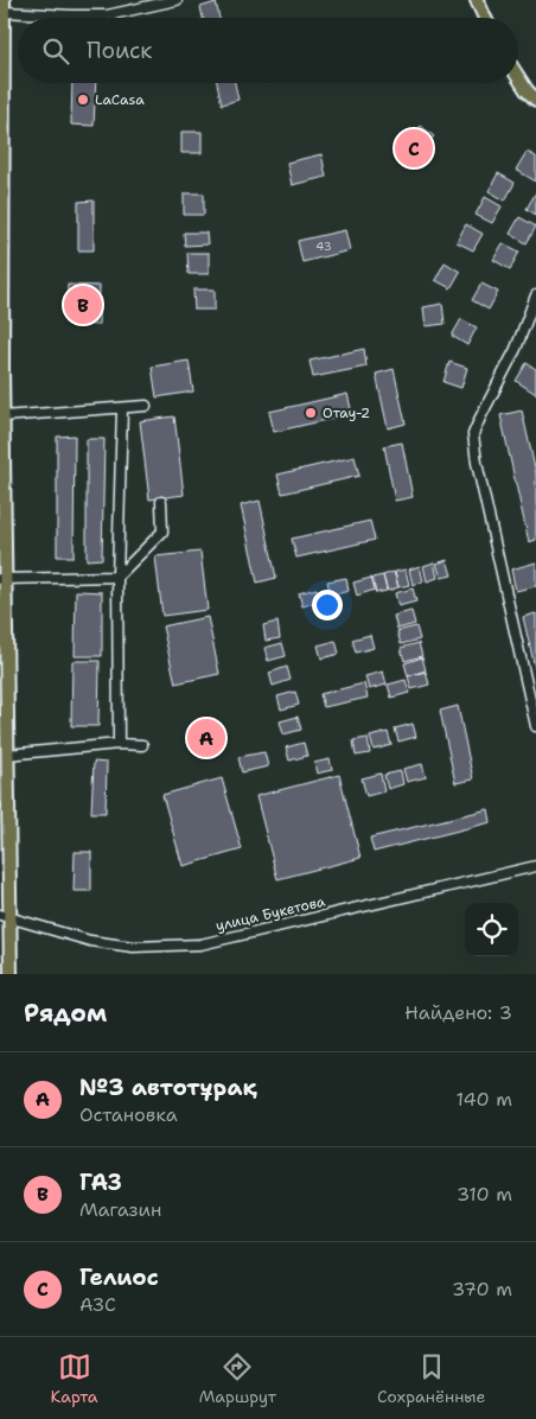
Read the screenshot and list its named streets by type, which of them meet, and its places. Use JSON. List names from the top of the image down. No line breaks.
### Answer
{"streets":{"street":["улица Букетова"]},"places":["LaCasa","Отау-2"],"house_numbers":["43"],"page":{"search":"Поиск","pins":["C","B","A"],"heading":["Рядом","Найдено: 3"],"list":[{"mark":"A","name":"№3 автотұрақ","note":"Остановка","value":"140 m"},{"mark":"B","name":"ГАЗ","note":"Магазин","value":"310 m"},{"mark":"C","name":"Гелиос","note":"АЗС","value":"370 m"}],"nav":["Карта","Маршрут","Сохранённые"]}}
